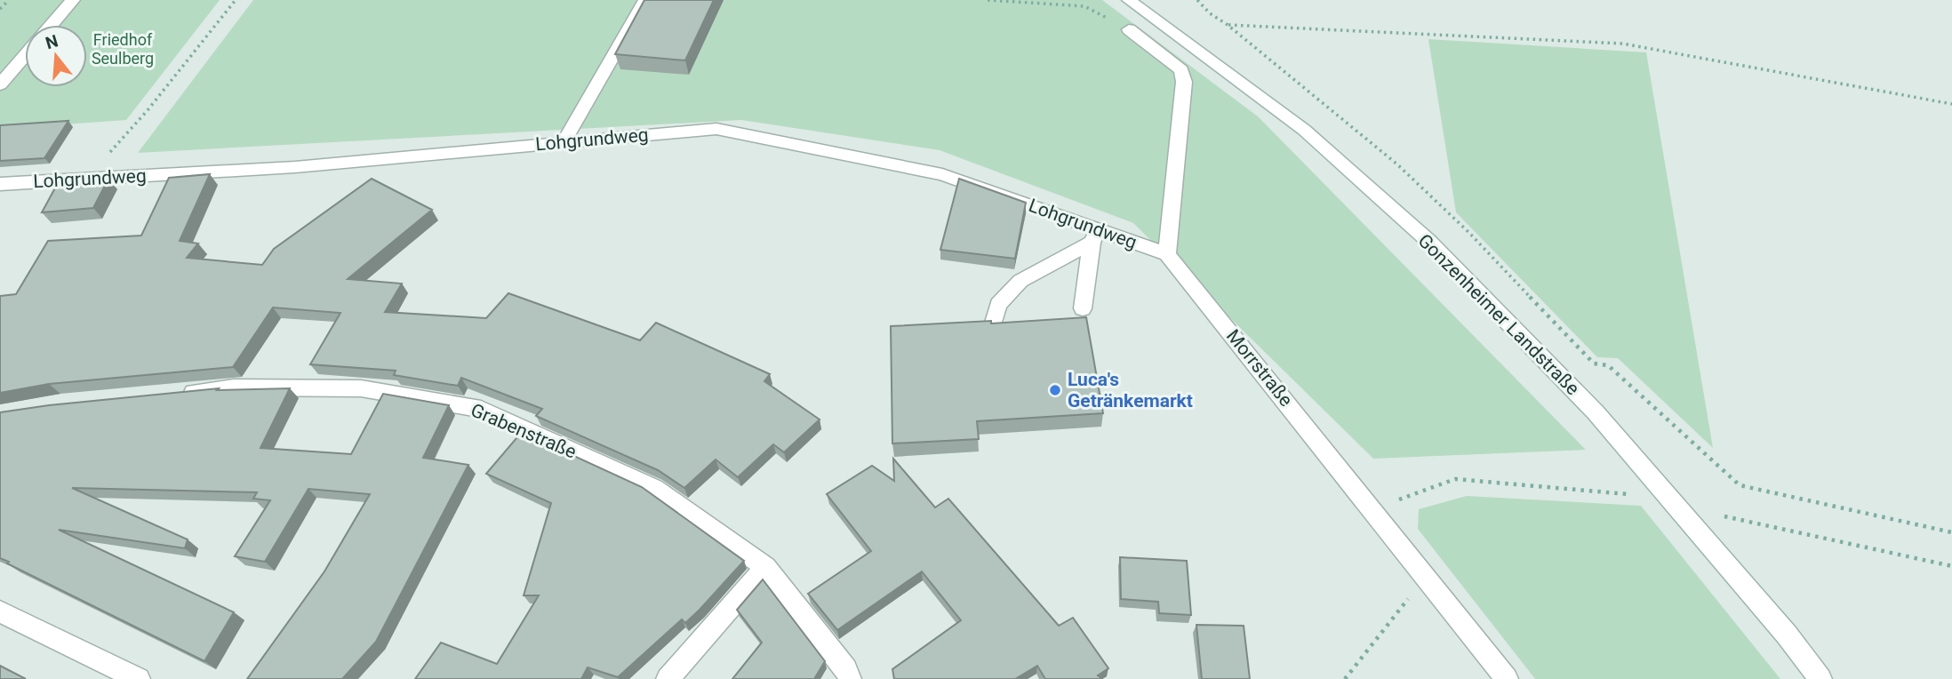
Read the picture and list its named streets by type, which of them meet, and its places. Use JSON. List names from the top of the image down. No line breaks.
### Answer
{"streets":{"street":["Lohgrundweg","Gonzenheimer Landstraße","Morrstraße","Grabenstraße"]},"crossings":[["Lohgrundweg","Morrstraße"]],"parks":["Friedhof Seulberg"],"places":["Luca's Getränkemarkt"],"north":"top"}
